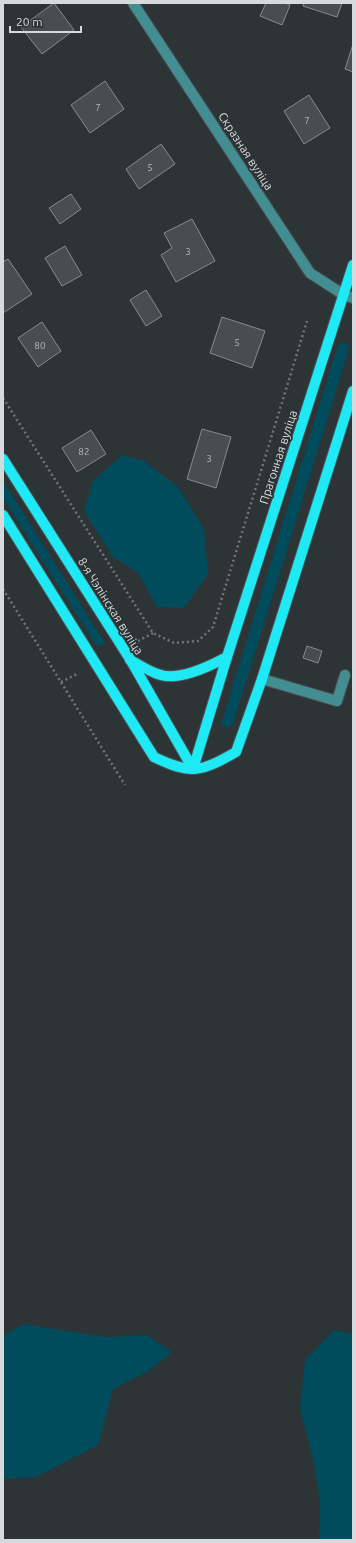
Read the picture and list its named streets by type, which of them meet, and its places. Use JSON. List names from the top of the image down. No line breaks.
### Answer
{"streets":{"main road":["Прагонная вуліца","8-я Чэпінская вуліца"],"street":["Скразная вуліца"]},"crossings":[["Скразная вуліца","Прагонная вуліца"],["Прагонная вуліца","8-я Чэпінская вуліца"]],"house_numbers":["7","7","5","3","5","80","82","3"],"scale_bar":"20 m"}
